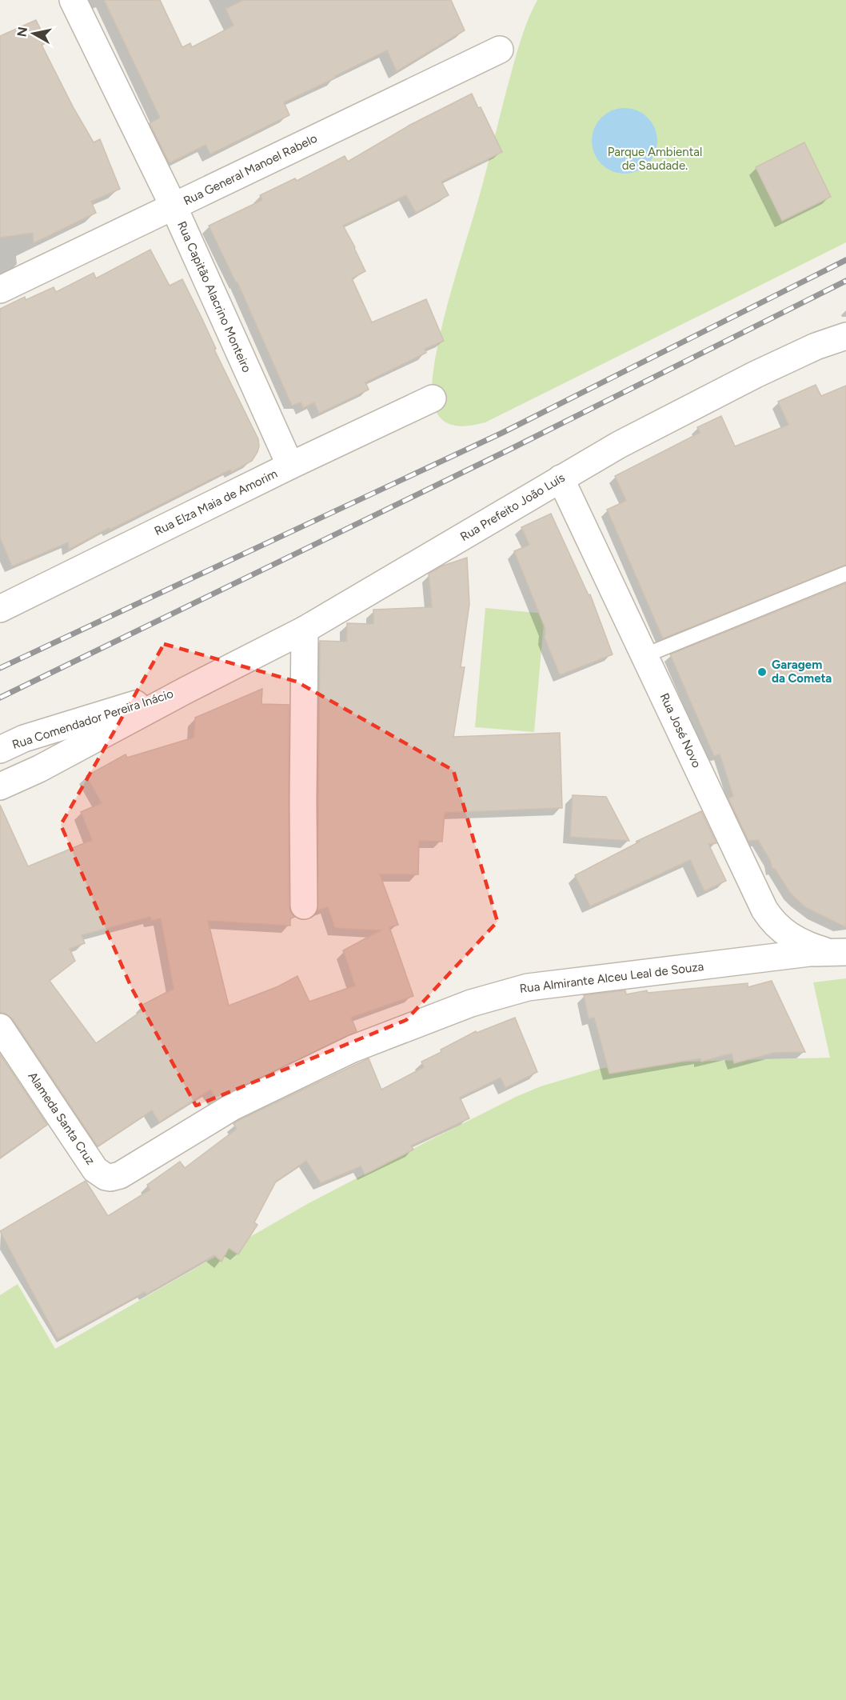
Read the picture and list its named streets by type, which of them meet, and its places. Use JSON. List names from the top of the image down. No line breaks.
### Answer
{"streets":{"street":["Rua General Manoel Rabelo","Rua Capitão Alacrino Monteiro","Rua Elza Maia de Amorim","Rua Prefeito João Luís","Rua Comendador Pereira Inácio","Rua José Novo","Rua Almirante Alceu Leal de Souza","Alameda Santa Cruz"]},"crossings":[["Rua General Manoel Rabelo","Rua Capitão Alacrino Monteiro"],["Rua Capitão Alacrino Monteiro","Rua Elza Maia de Amorim"],["Rua Prefeito João Luís","Rua Comendador Pereira Inácio"],["Rua Prefeito João Luís","Rua José Novo"],["Rua José Novo","Rua Almirante Alceu Leal de Souza"],["Rua Almirante Alceu Leal de Souza","Alameda Santa Cruz"]],"parks":["Parque Ambiental de Saudade."],"places":["Garagem da Cometa"],"north":"left"}
